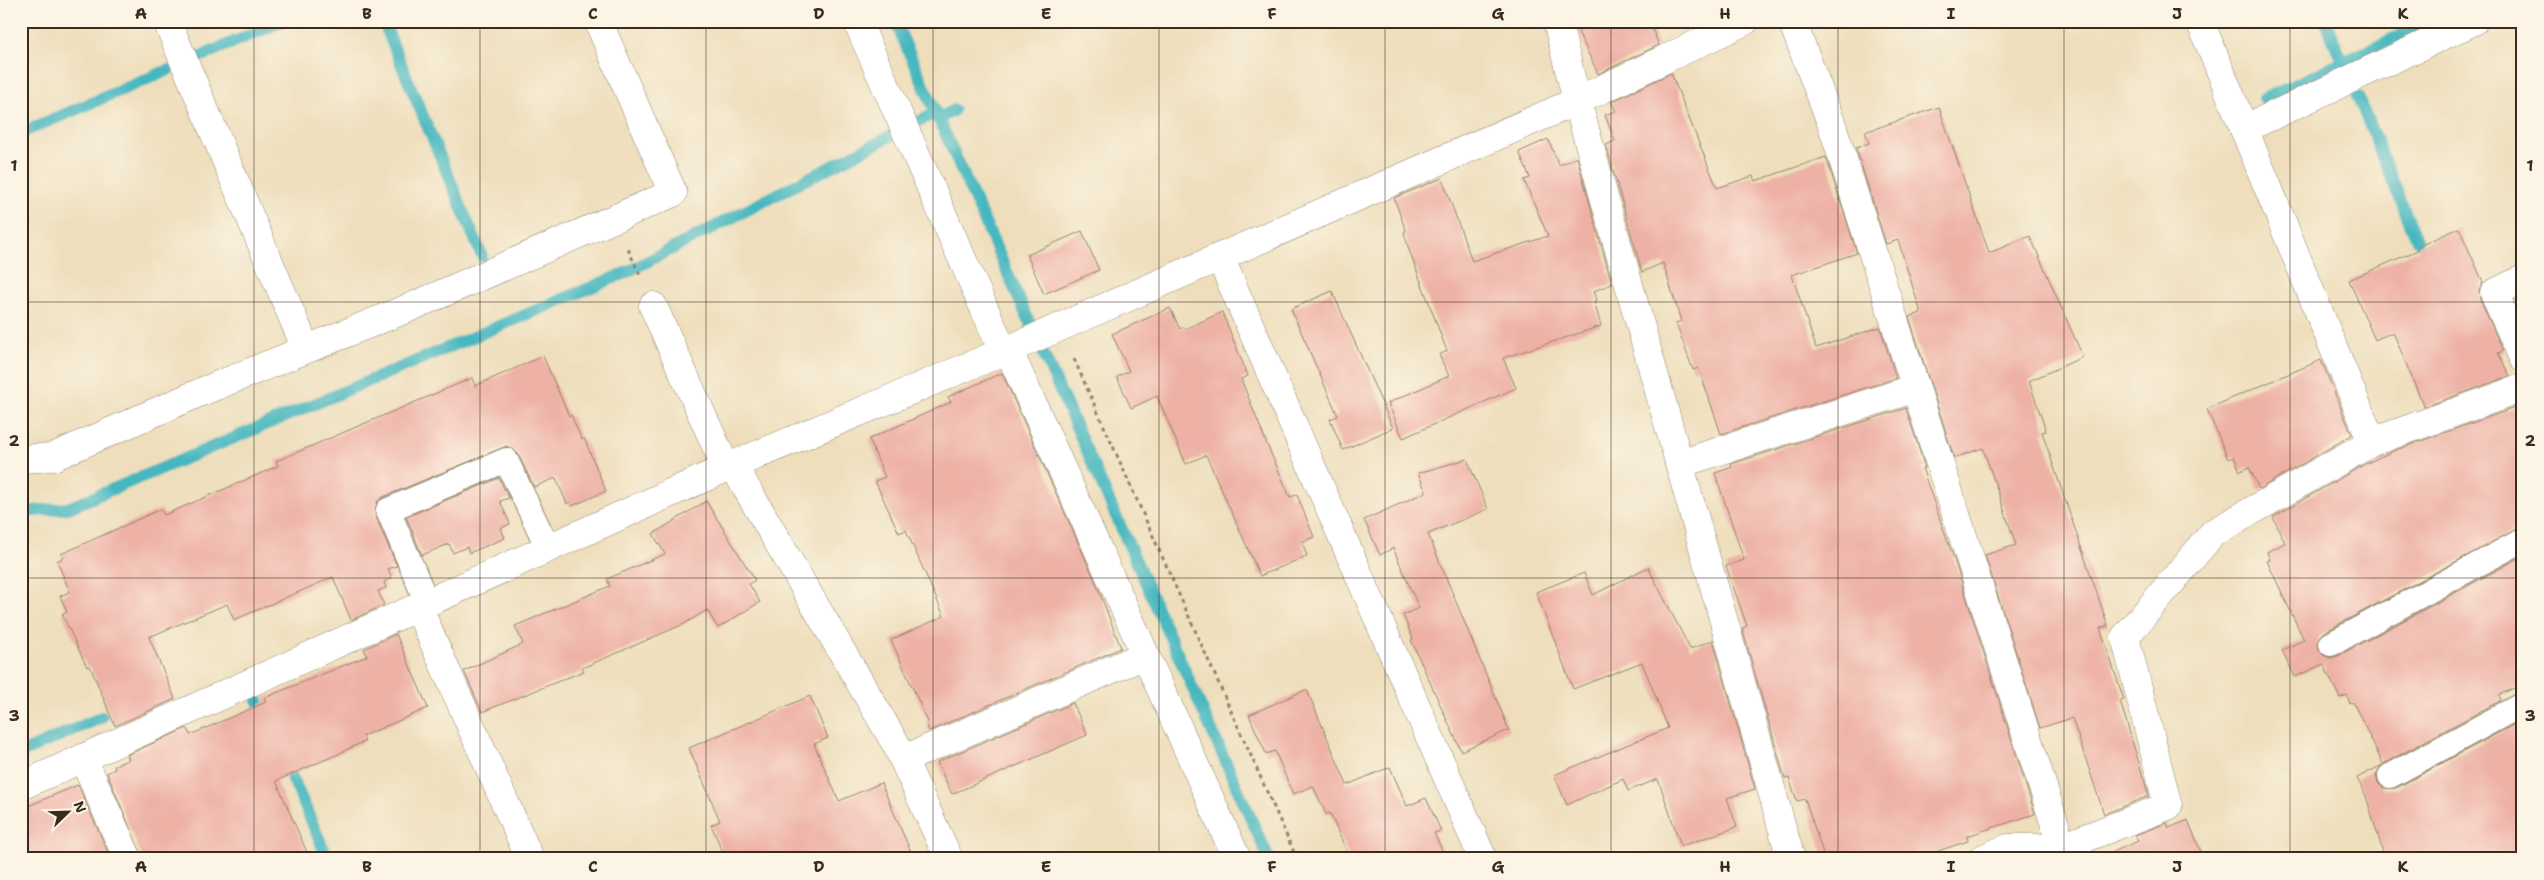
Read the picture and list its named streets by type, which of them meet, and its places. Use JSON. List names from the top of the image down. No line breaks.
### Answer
{"north":"top right","grid":{"columns":["A","B","C","D","E","F","G","H","I","J","K"],"rows":["1","2","3"]}}
